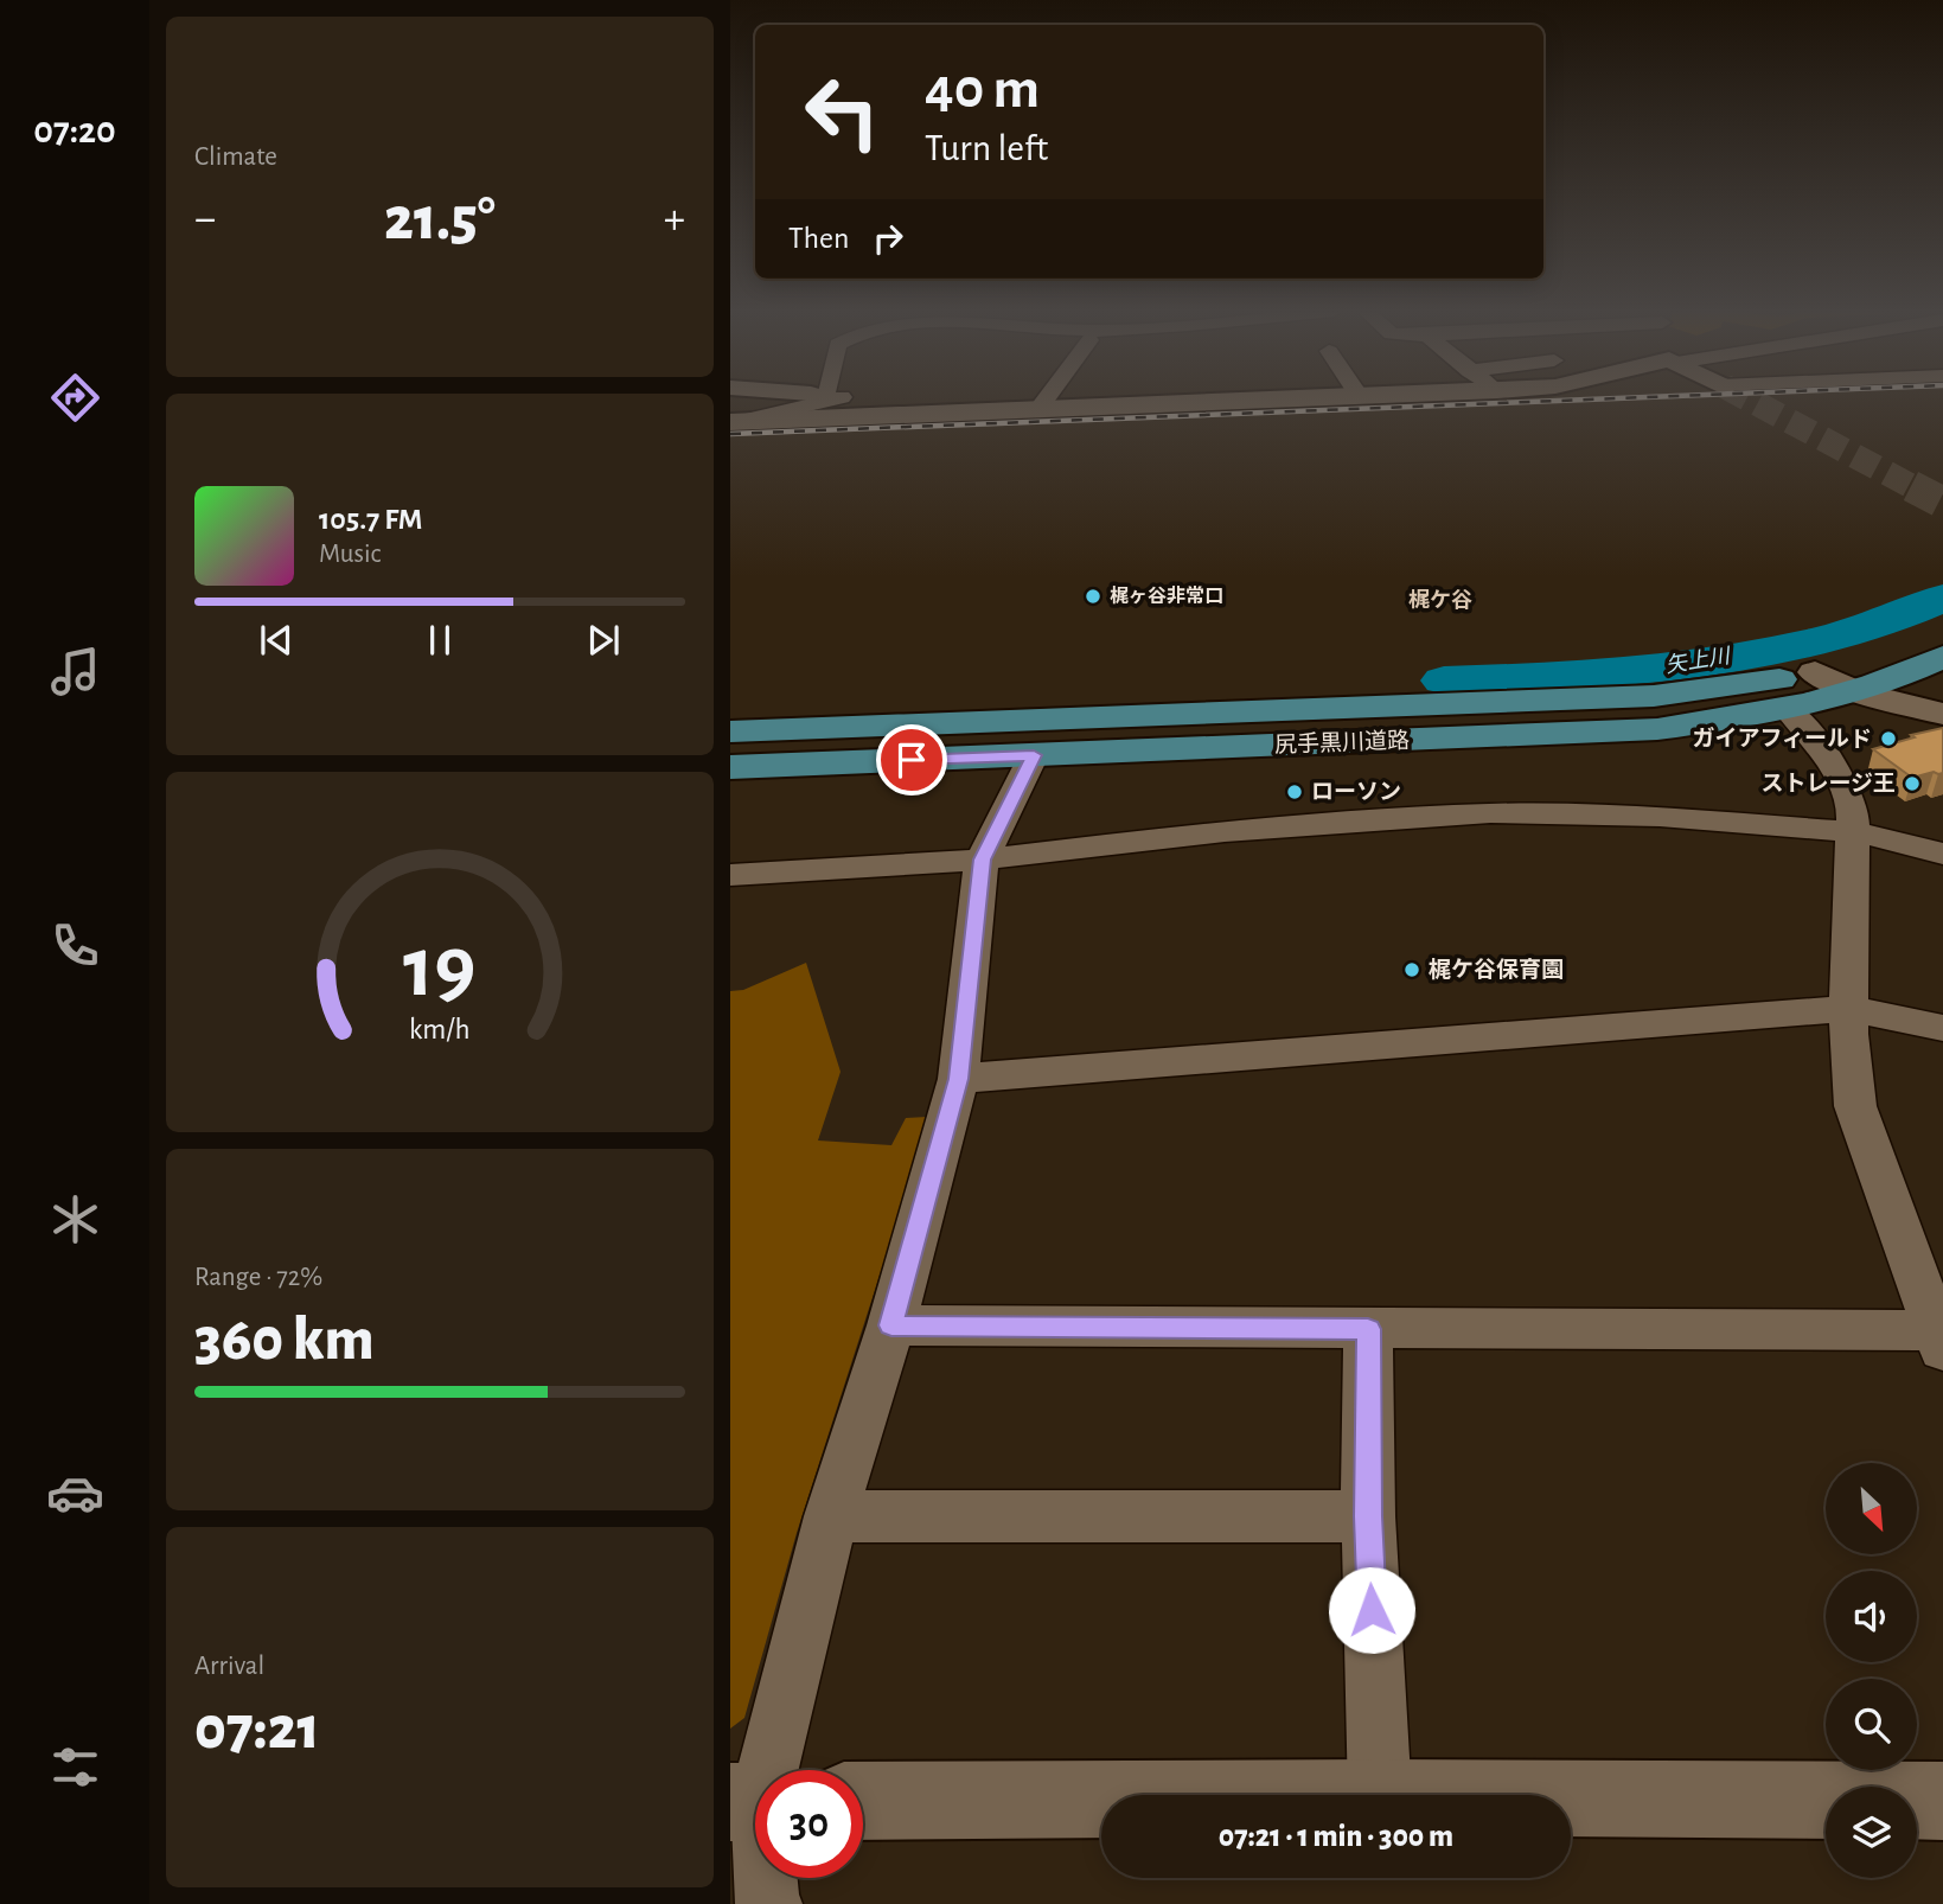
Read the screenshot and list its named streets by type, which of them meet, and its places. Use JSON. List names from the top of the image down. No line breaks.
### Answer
{"streets":{"main road":["尻手黒川道路"]},"districts":["梶ケ谷"],"water":["矢上川"],"places":["梶ヶ谷非常口","ガイアフィールド","ストレージ王","ローソン","梶ケ谷保育園"],"north":"bottom right","page":{"tabs":"07:20","tile":["Climate",["Range · 72%","360 km"],["Arrival","07:21"]],"turn":["40 m","Turn left"],"heat":["−","21.5°","+"],"then":"Then","song":["105.7 FM","Music"],"limit":"30","trip":"07:21 · 1 min · 300 m","gauge":["19","km/h"]}}
